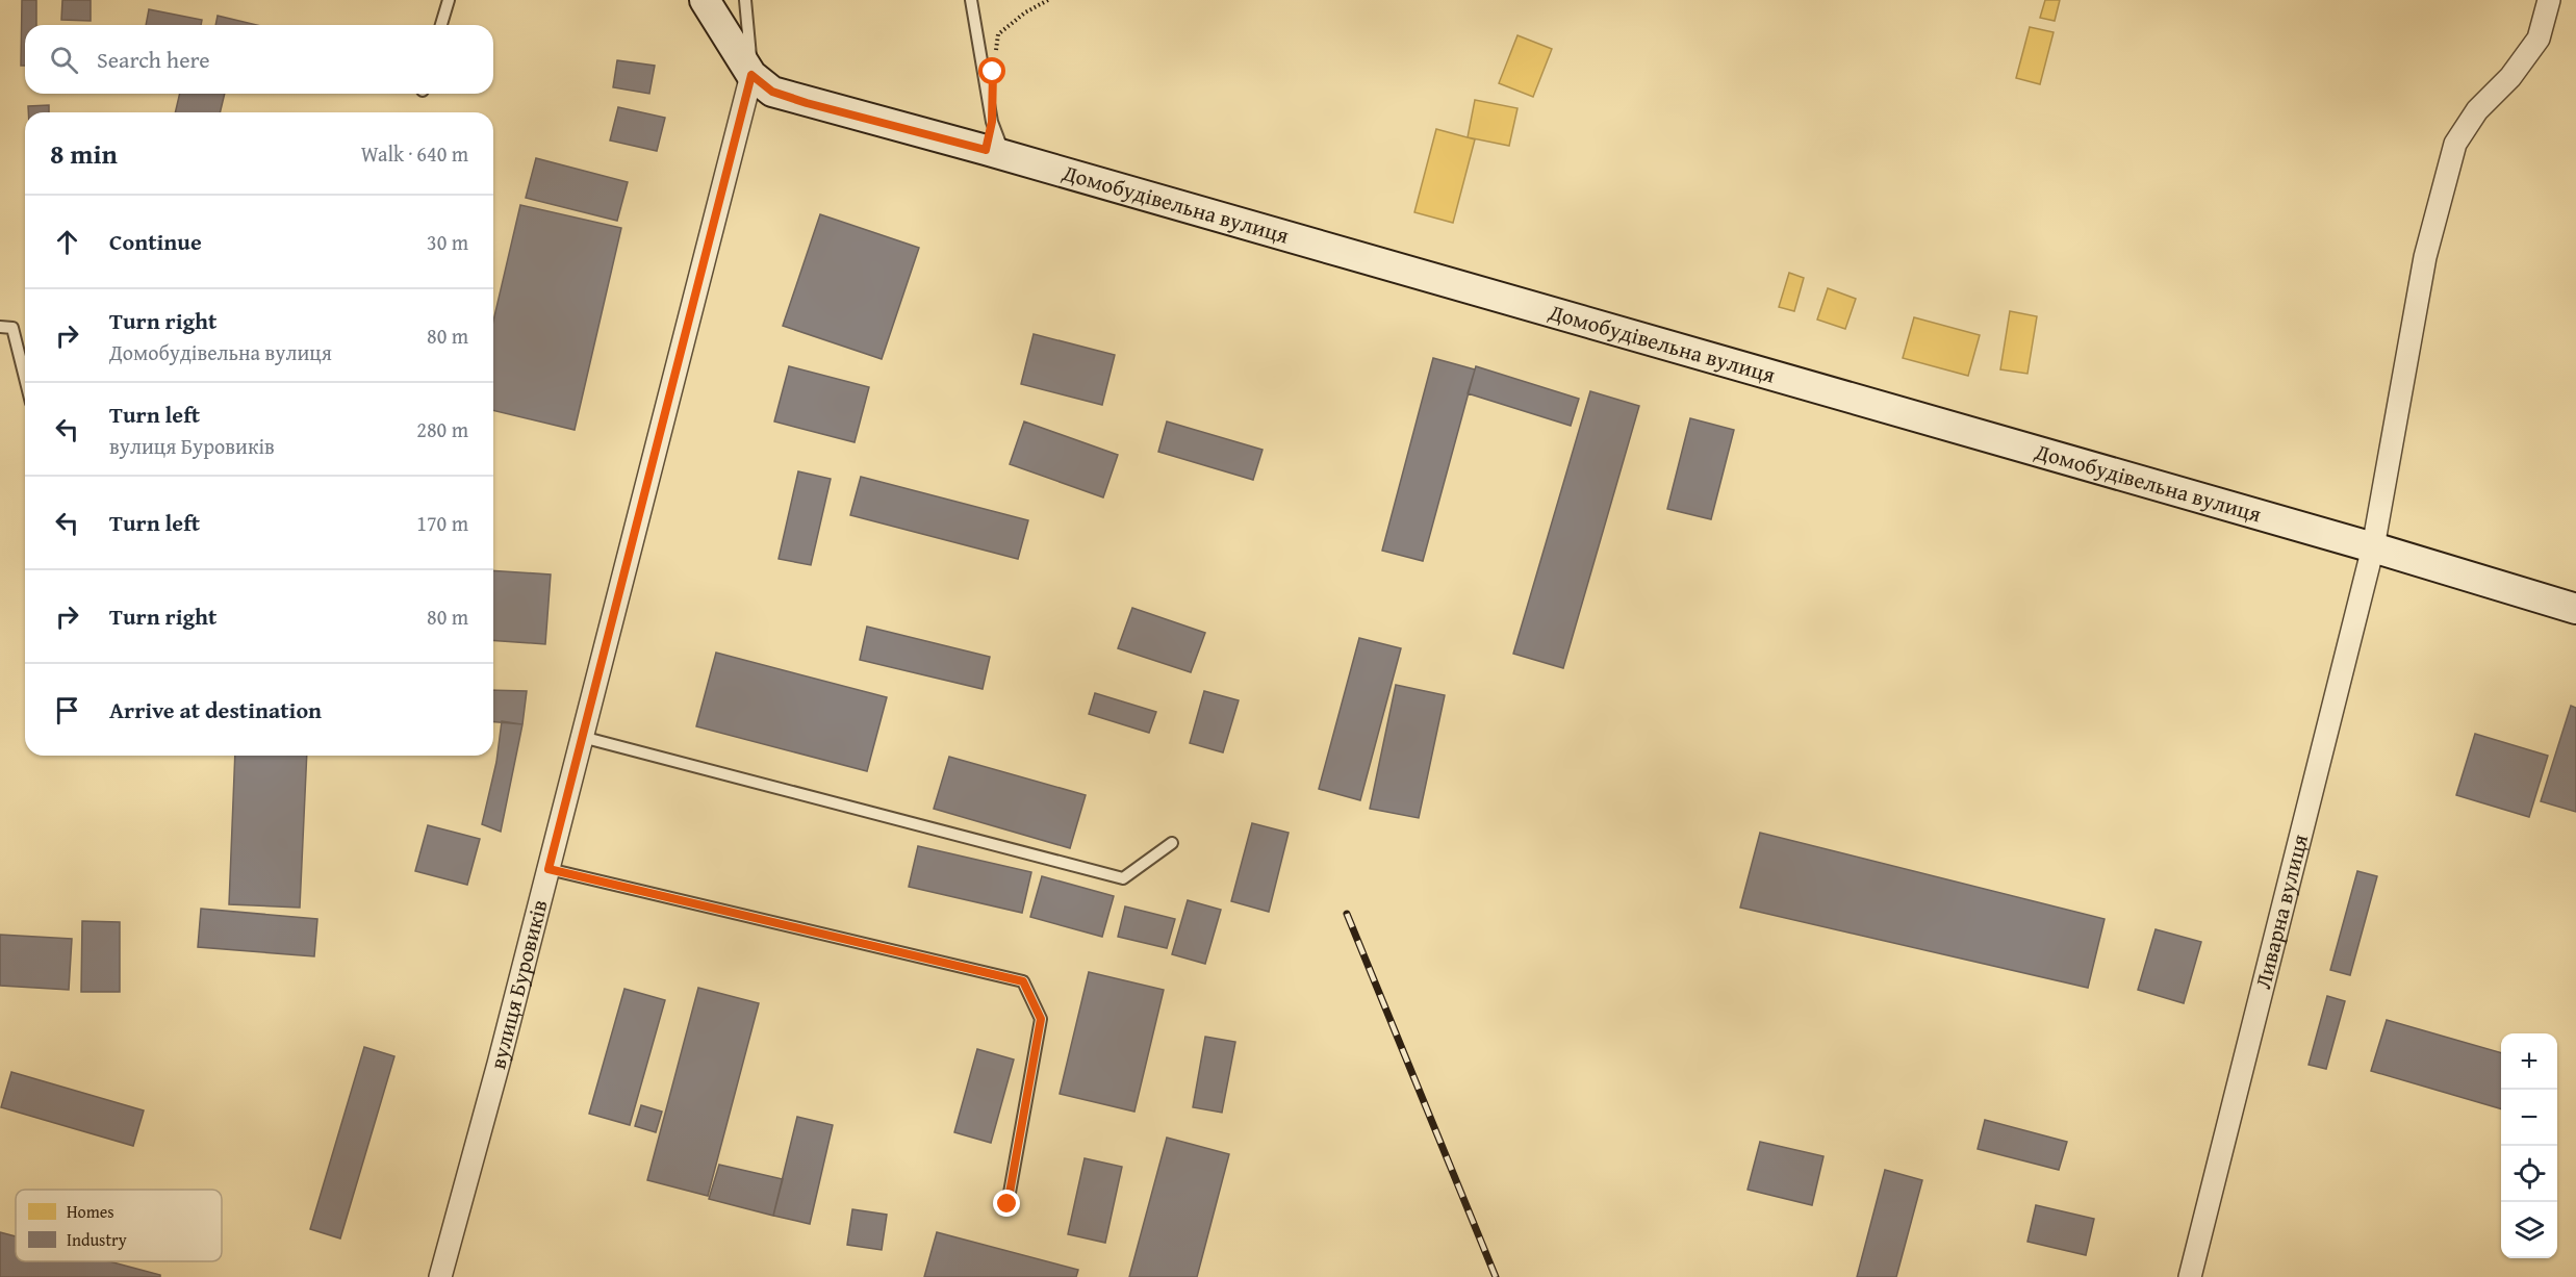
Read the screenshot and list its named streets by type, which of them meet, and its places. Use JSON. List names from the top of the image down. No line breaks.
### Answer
{"streets":{"street":["Домобудівельна вулиця","Ливарна вулиця","вулиця Буровиків"]},"crossings":[["Домобудівельна вулиця","Ливарна вулиця"],["Домобудівельна вулиця","вулиця Буровиків"]],"legend":["Homes","Industry"],"page":{"search":"Search here","heading":["8 min","Walk · 640 m"],"list":[["Continue","30 m"],["Turn right","Домобудівельна вулиця","80 m"],["Turn left","вулиця Буровиків","280 m"],["Turn left","170 m"],["Turn right","80 m"],"Arrive at destination"],"map_buttons":["+","−"]}}
